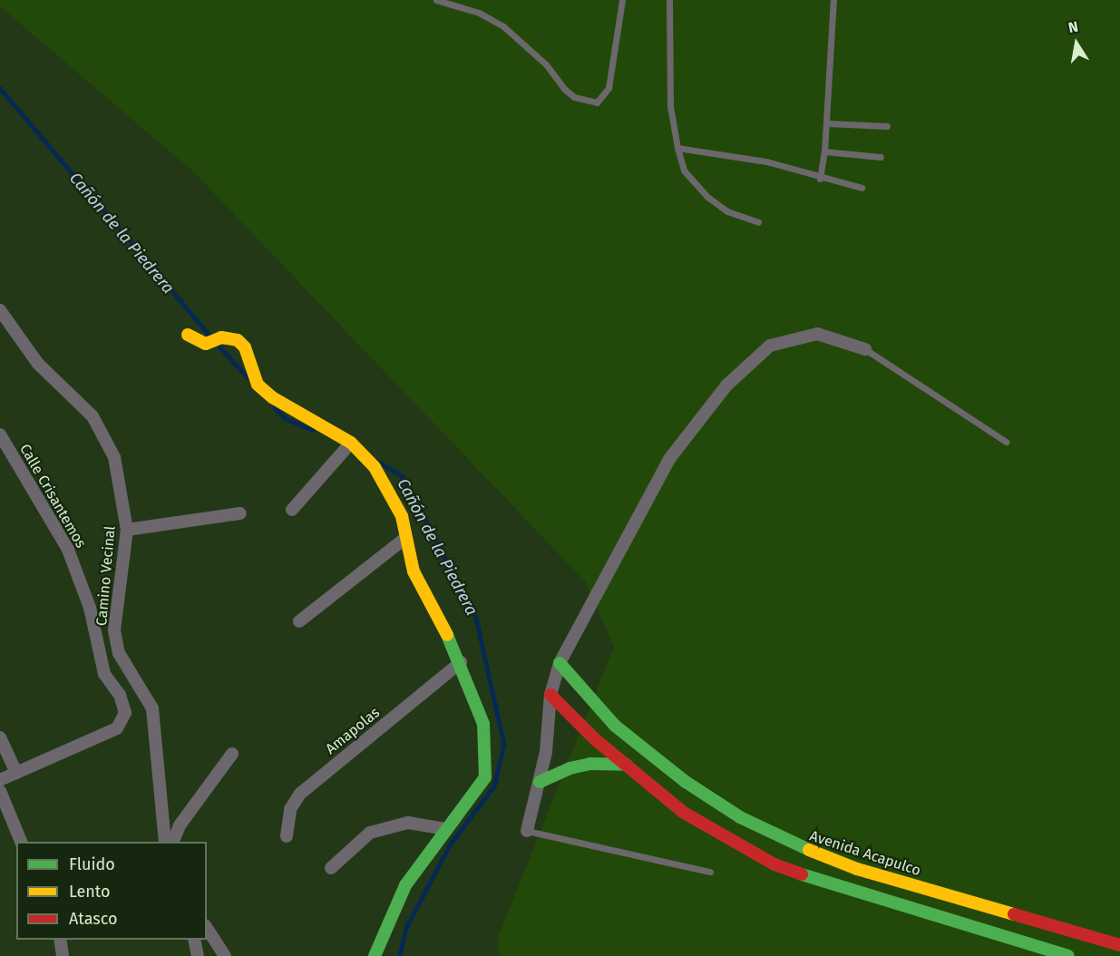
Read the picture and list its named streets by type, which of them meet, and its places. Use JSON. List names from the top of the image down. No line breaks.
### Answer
{"streets":{"main road":["Avenida Acapulco"],"street":["Calle Crisantemos","Camino Vecinal","Amapolas"]},"water":["Cañón de la Piedrera"],"legend":["Fluido","Lento","Atasco"],"north":"top"}
